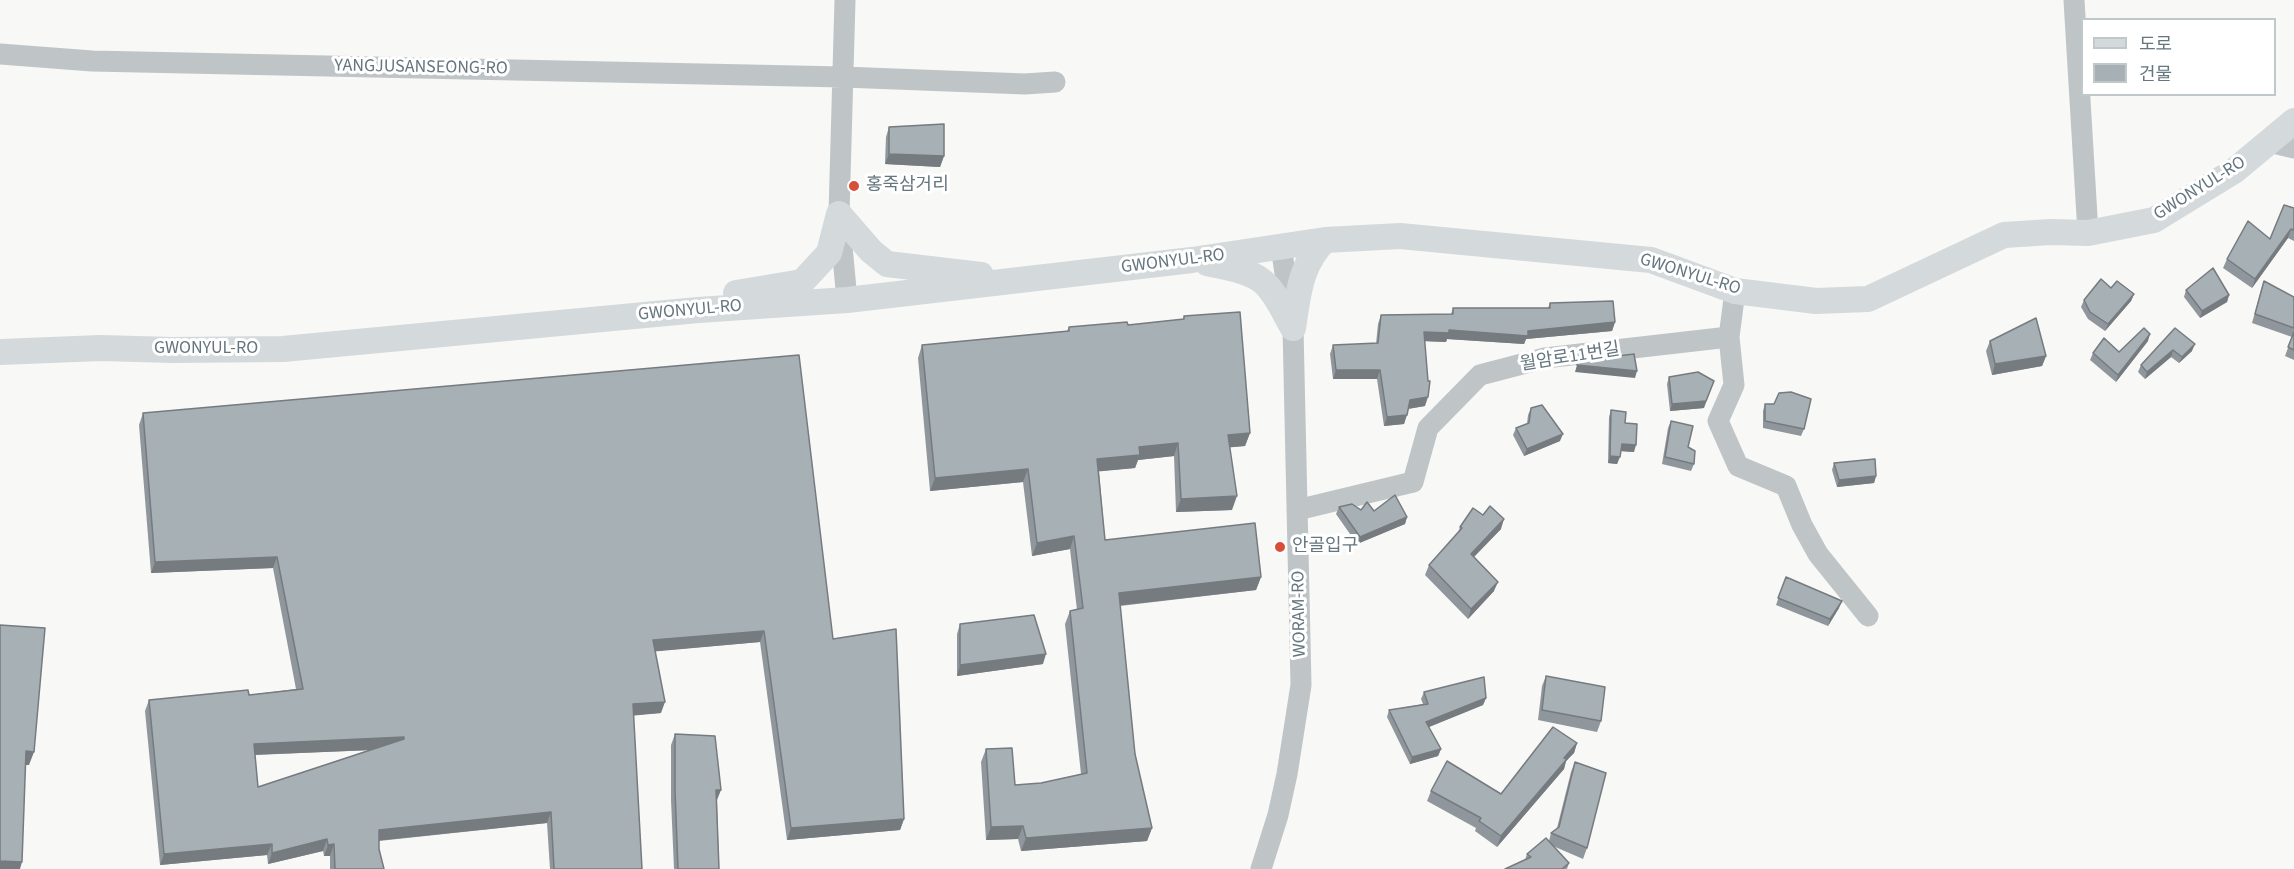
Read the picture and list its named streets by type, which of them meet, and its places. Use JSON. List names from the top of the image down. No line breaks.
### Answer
{"streets":{"main road":["GWONYUL-RO"],"street":["YANGJUSANSEONG-RO","월암로11번길","WORAM-RO"]},"crossings":[["GWONYUL-RO","WORAM-RO"],["월암로11번길","WORAM-RO"]],"places":["홍죽삼거리","안골입구"],"legend":["도로","건물"]}
